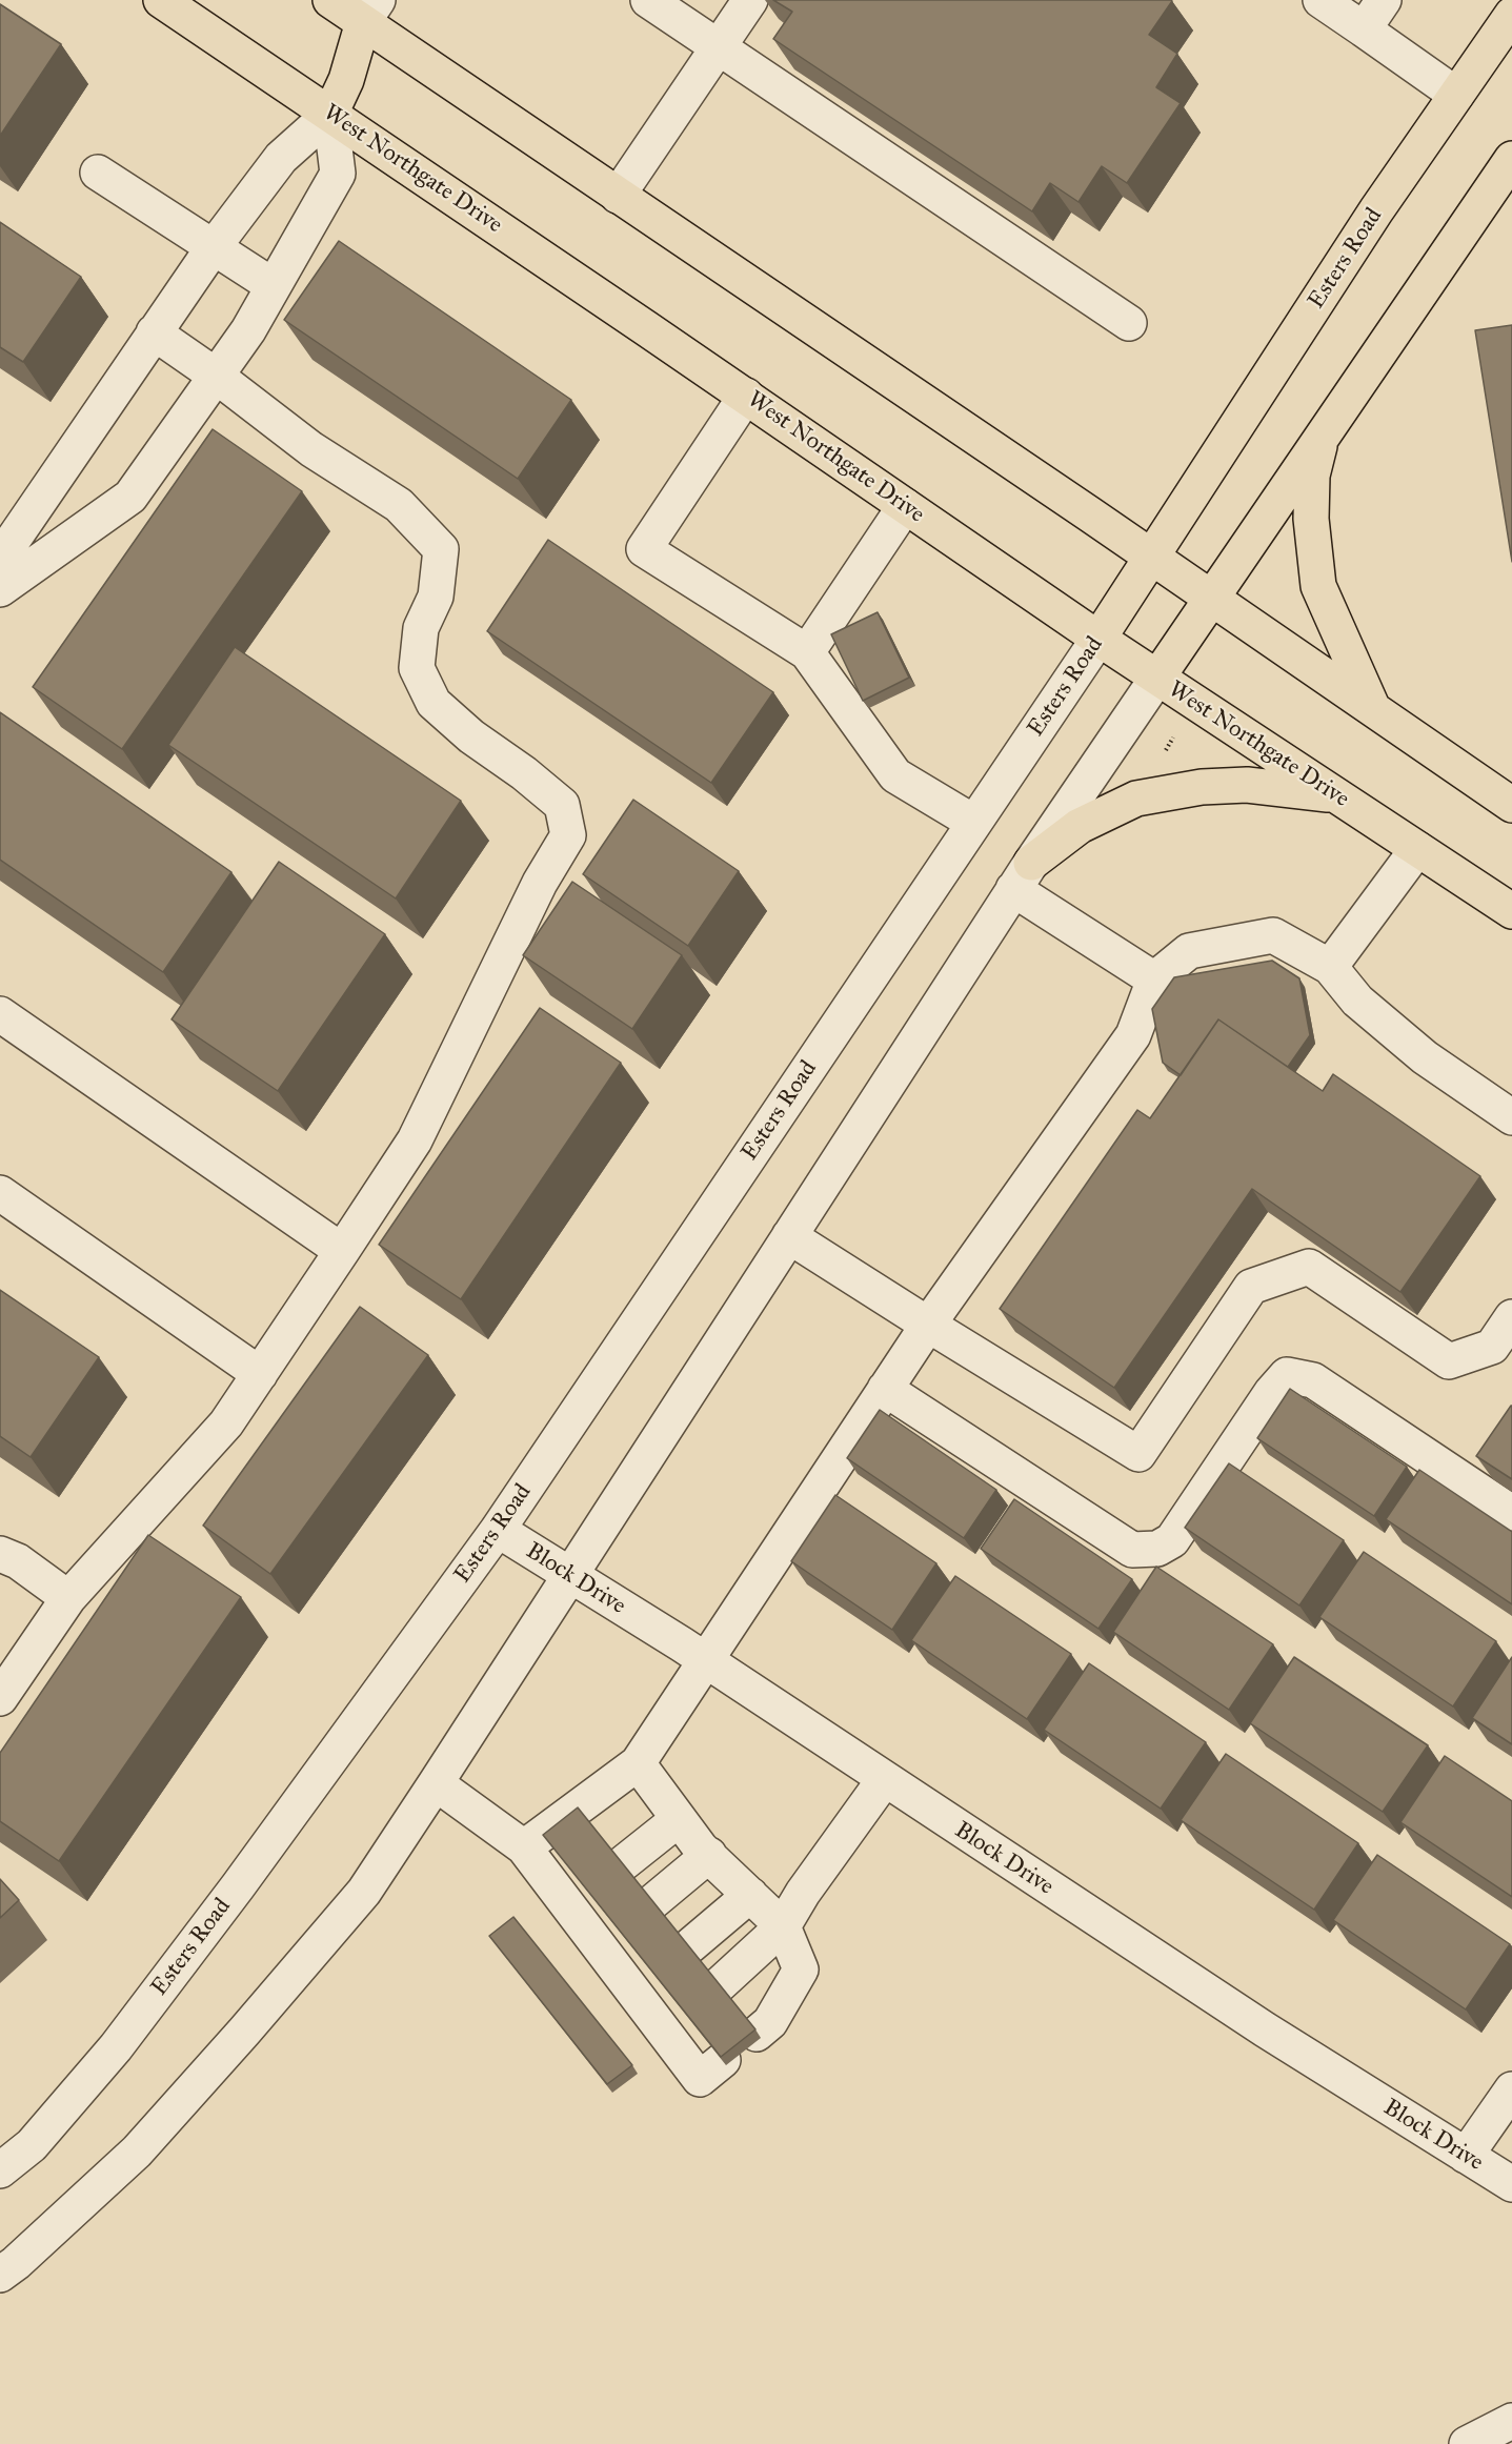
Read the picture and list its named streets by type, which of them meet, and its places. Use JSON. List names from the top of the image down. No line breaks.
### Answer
{"streets":{"main road":["West Northgate Drive","Esters Road"],"street":["Block Drive"]},"crossings":[["West Northgate Drive","Esters Road"],["Esters Road","Block Drive"]]}
